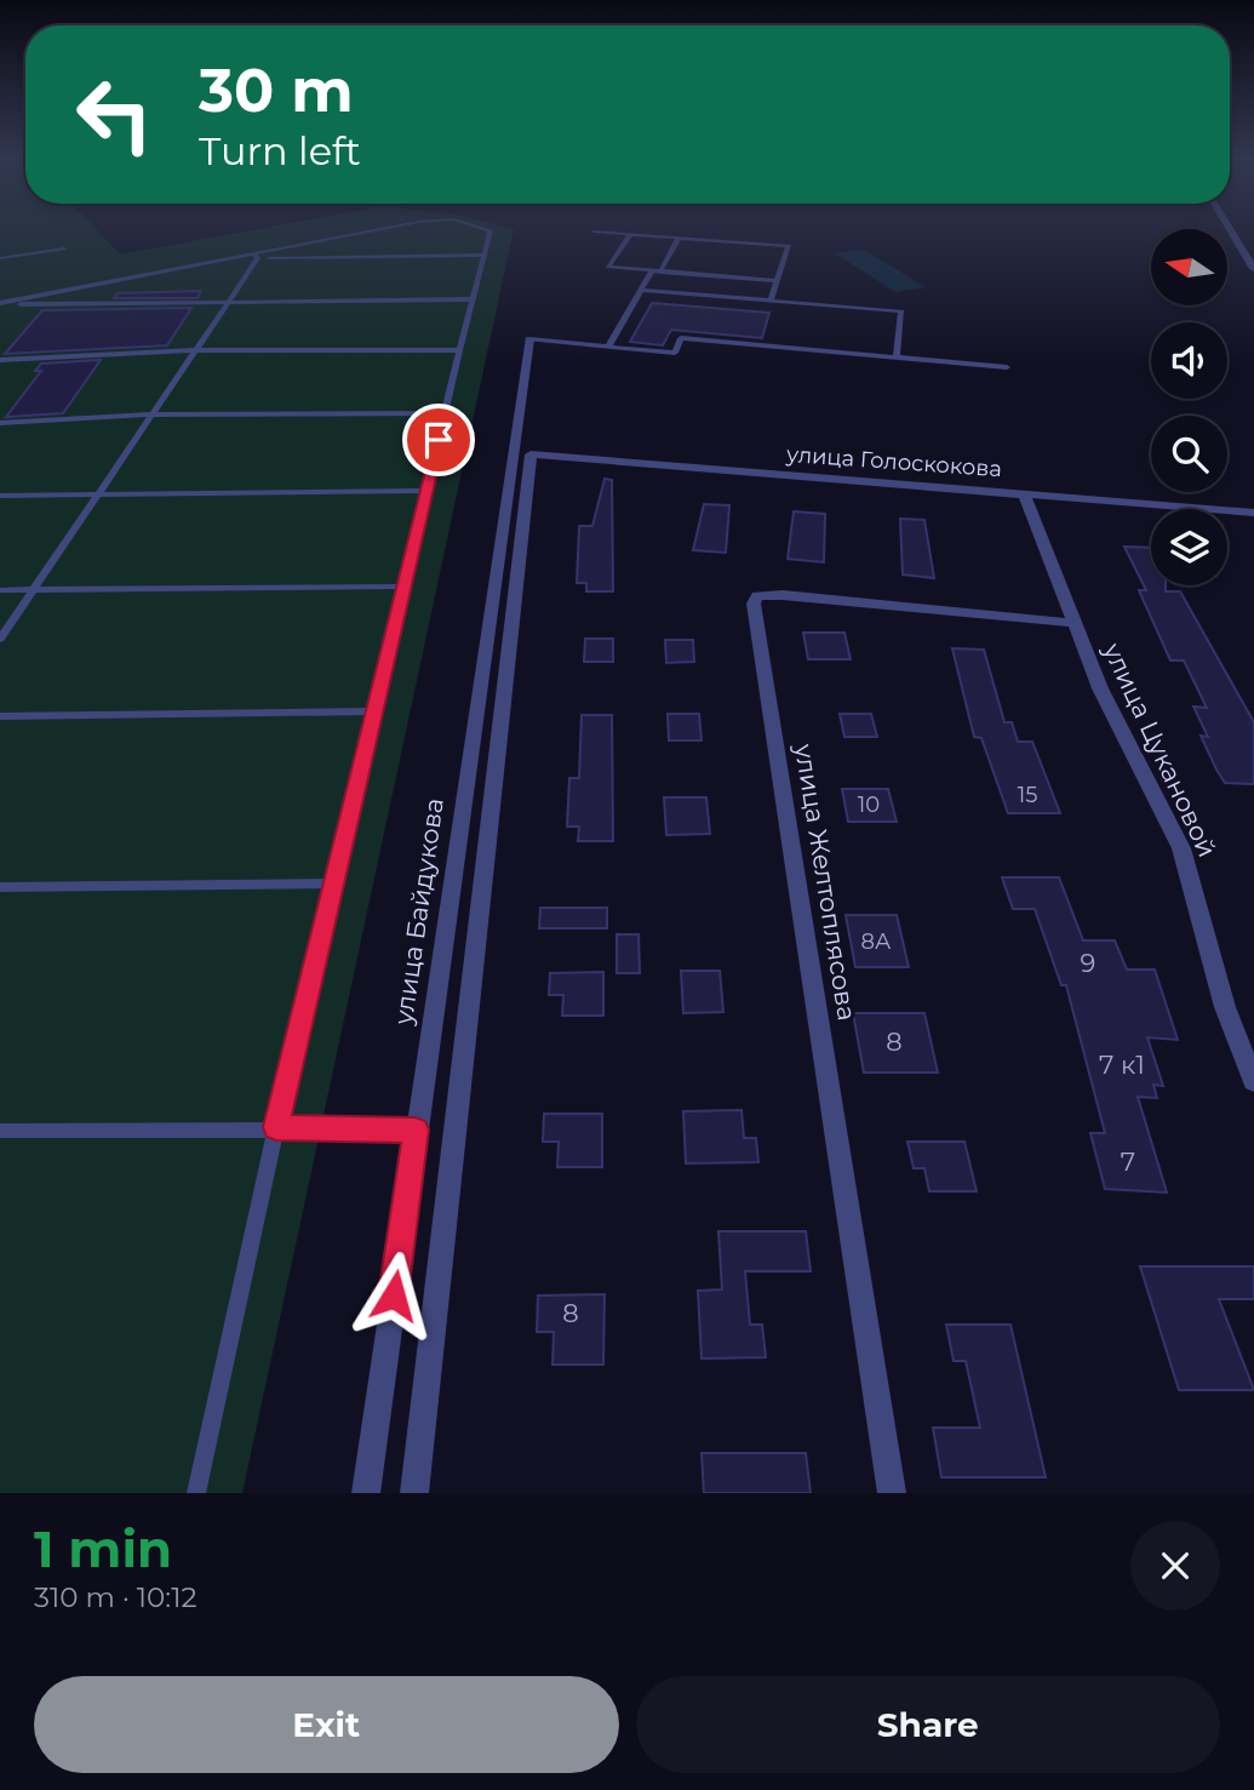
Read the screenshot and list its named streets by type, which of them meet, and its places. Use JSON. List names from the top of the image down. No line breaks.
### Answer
{"streets":{"street":["улица Голоскокова","улица Цукановой","улица Желтоплясова","улица Байдукова"]},"crossings":[["улица Голоскокова","улица Цукановой"],["улица Цукановой","улица Желтоплясова"]],"house_numbers":["15","10","8А","9","8","7 к1","7","8"],"north":"left","page":{"turn":["30 m","Turn left"],"heading":["1 min","310 m · 10:12"],"buttons":["Exit","Share"]}}
